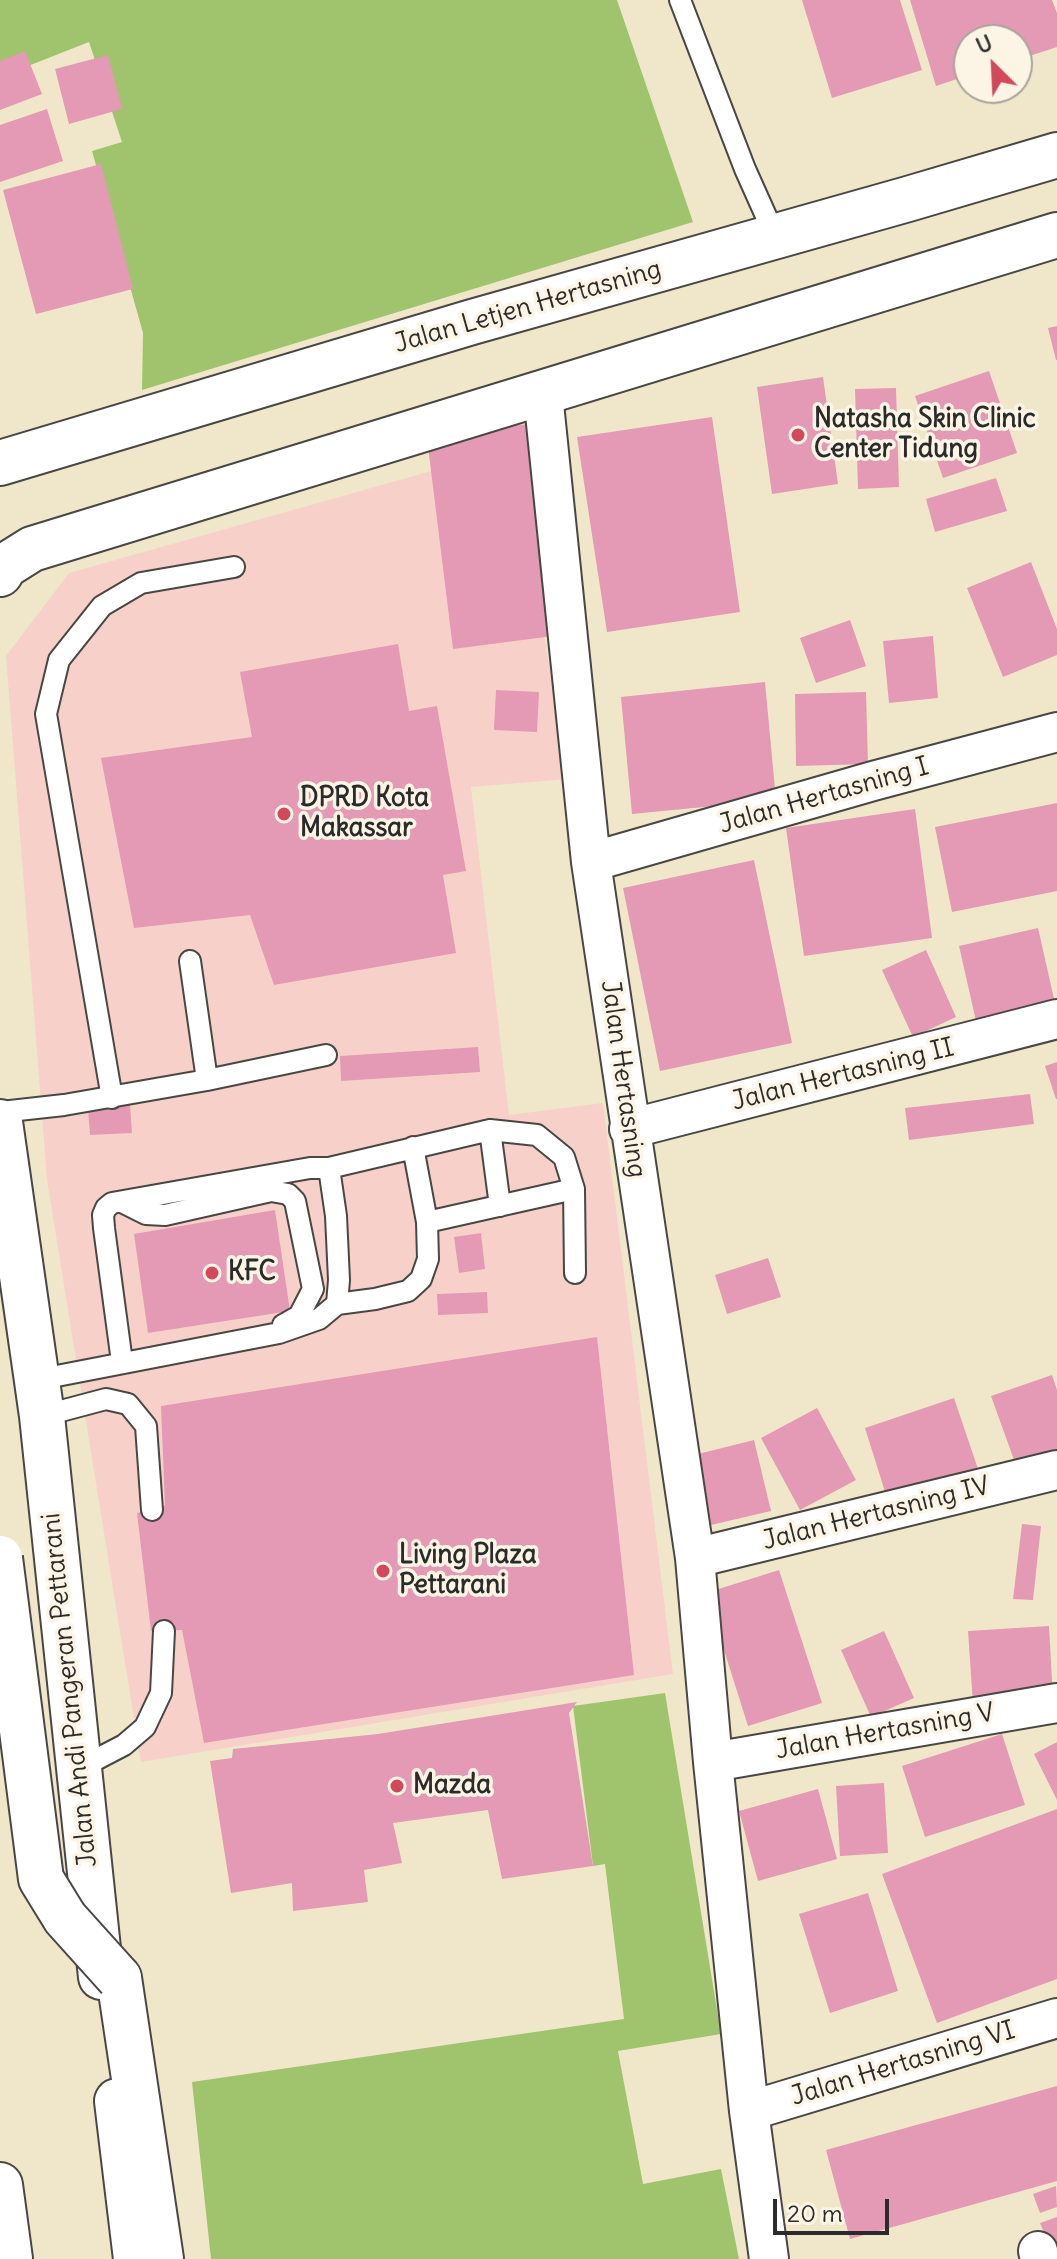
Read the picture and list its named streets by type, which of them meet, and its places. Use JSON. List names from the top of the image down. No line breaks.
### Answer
{"streets":{"main road":["Jalan Letjen Hertasning","Jalan Andi Pangeran Pettarani"],"street":["Jalan Hertasning I","Jalan Hertasning II","Jalan Hertasning","Jalan Hertasning IV","Jalan Hertasning V","Jalan Hertasning VI"]},"crossings":[["Jalan Hertasning I","Jalan Hertasning"],["Jalan Hertasning II","Jalan Hertasning"],["Jalan Hertasning","Jalan Hertasning IV"],["Jalan Hertasning","Jalan Hertasning V"],["Jalan Hertasning","Jalan Hertasning VI"]],"places":["Natasha Skin Clinic Center Tidung","DPRD Kota Makassar","KFC","Living Plaza Pettarani","Mazda"],"scale_bar":"20 m","north":"top left"}
